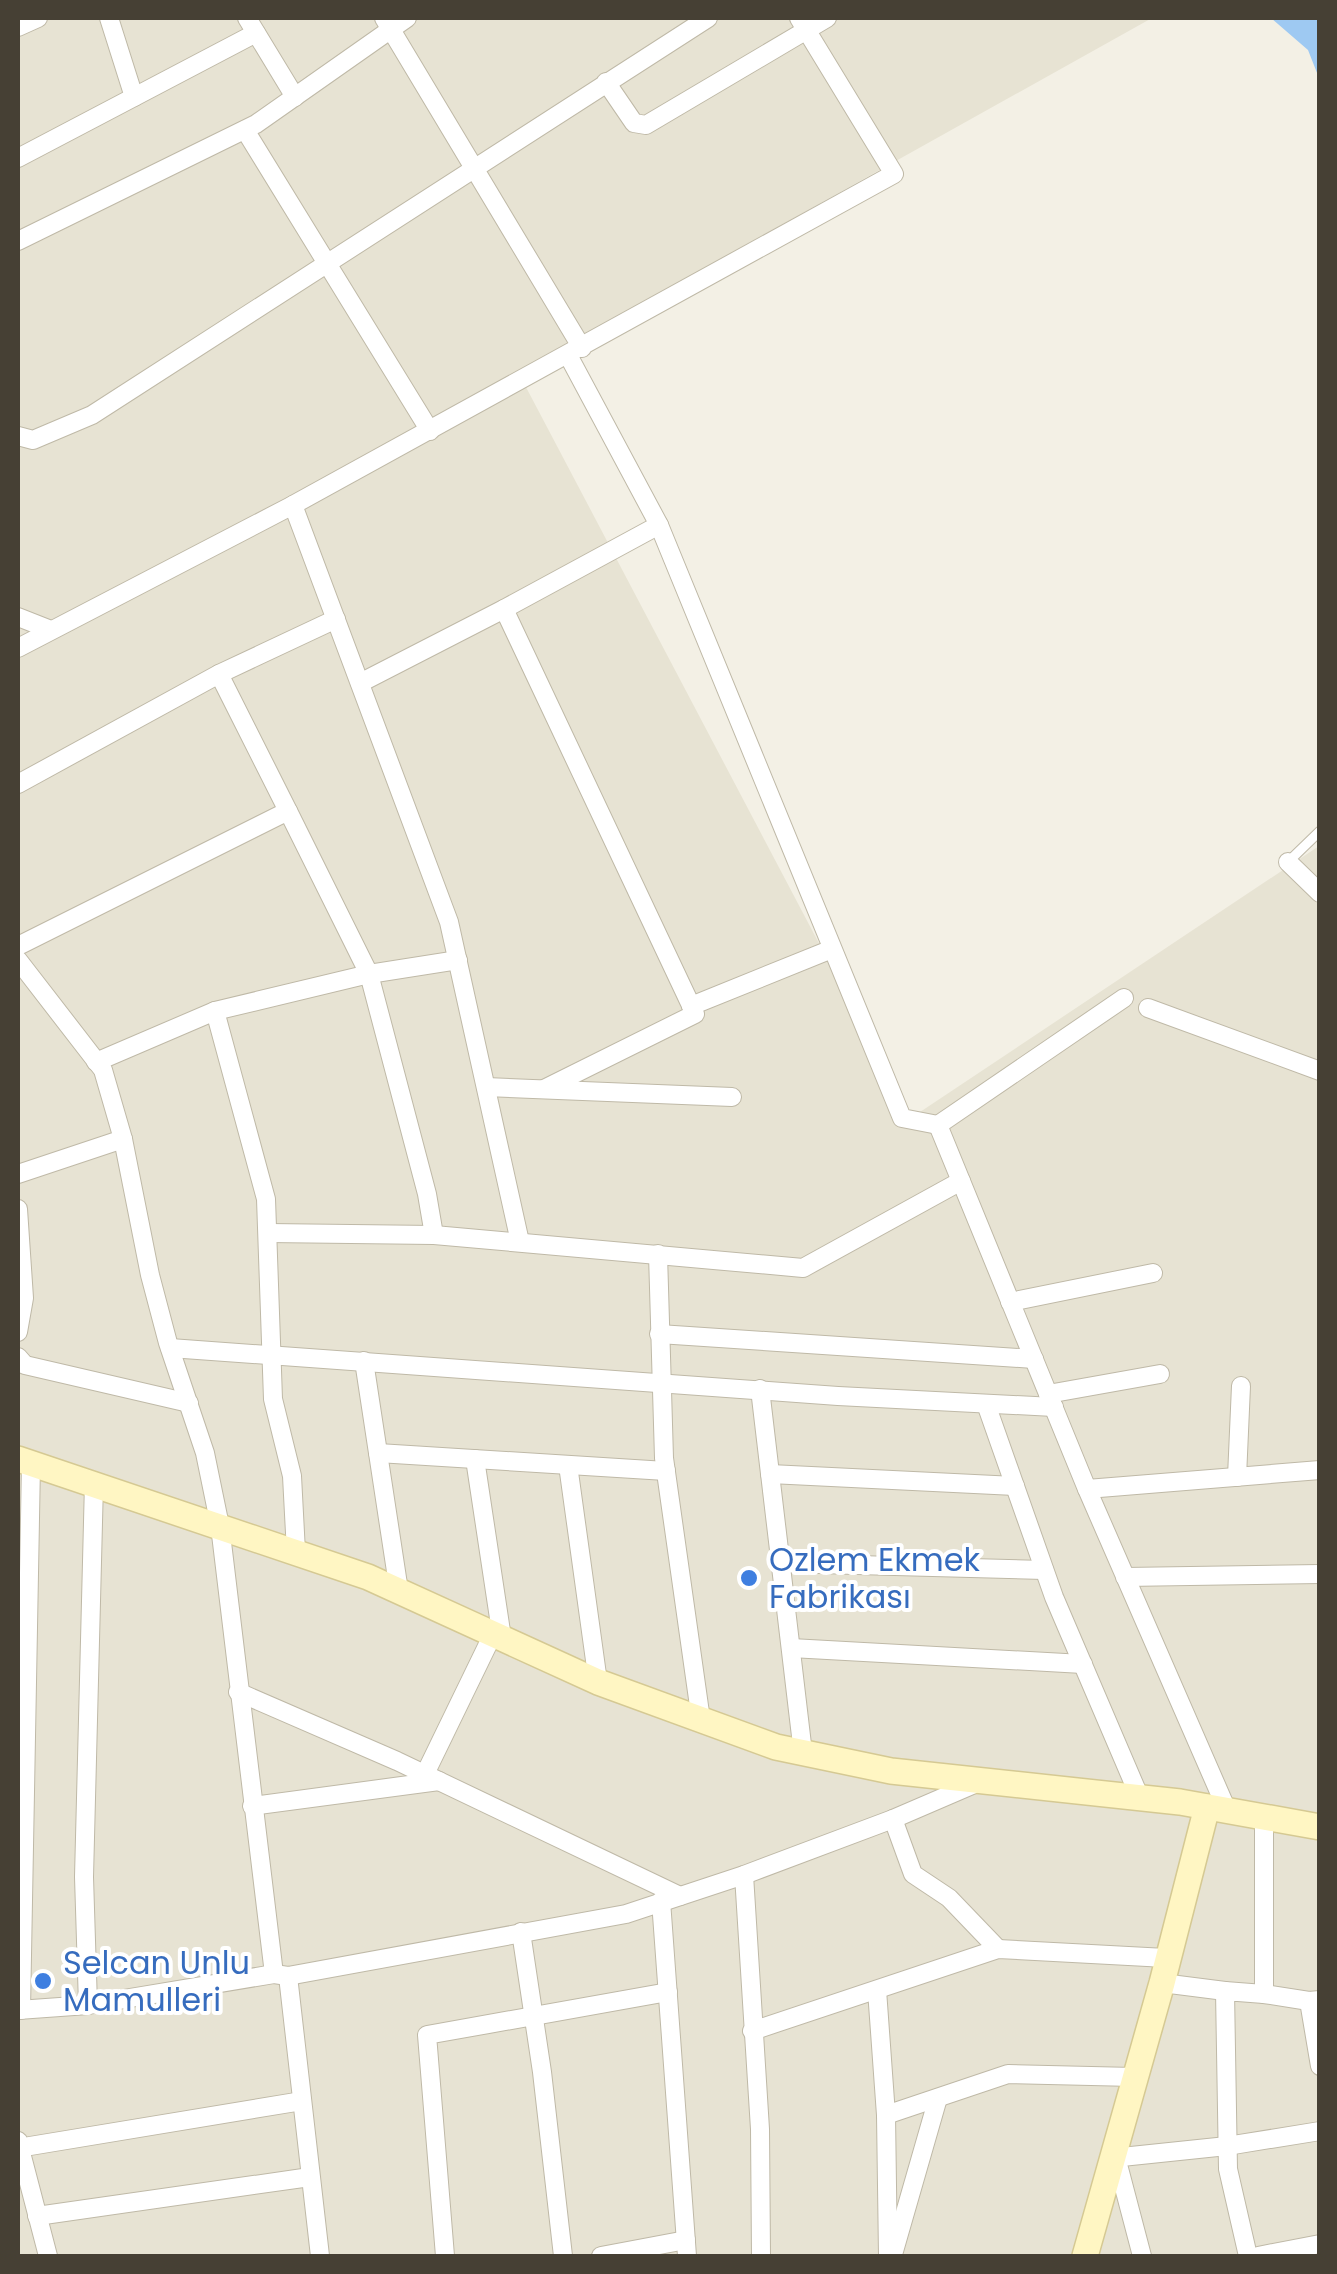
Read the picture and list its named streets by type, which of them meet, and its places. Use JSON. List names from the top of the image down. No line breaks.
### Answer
{"places":["Ozlem Ekmek Fabrikası","Selcan Unlu Mamulleri"]}
